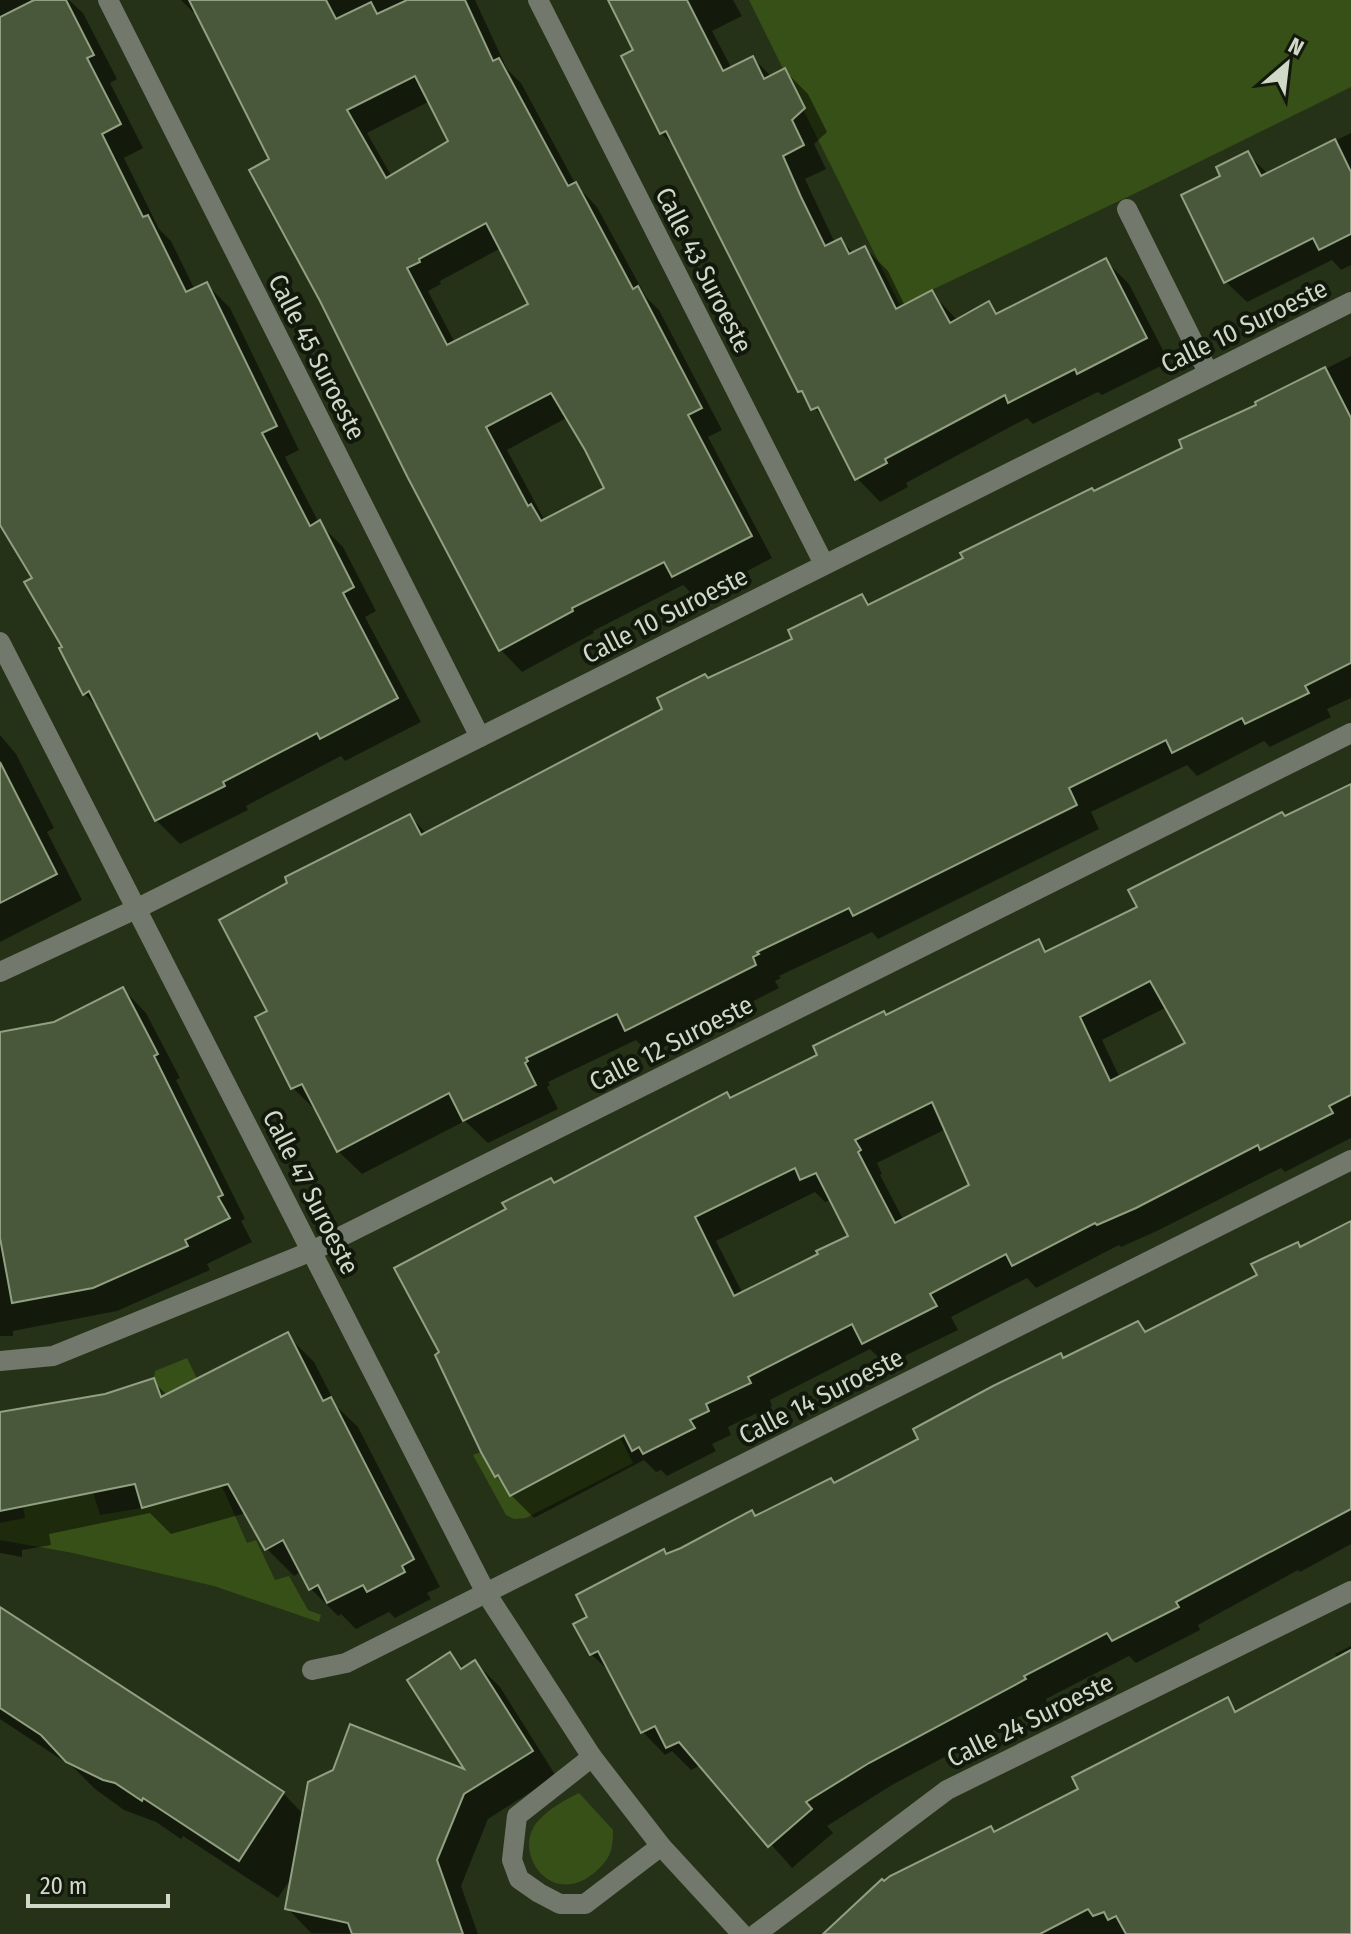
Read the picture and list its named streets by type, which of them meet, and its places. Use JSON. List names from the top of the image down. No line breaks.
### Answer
{"streets":{"street":["Calle 43 Suroeste","Calle 10 Suroeste","Calle 45 Suroeste","Calle 12 Suroeste","Calle 47 Suroeste","Calle 14 Suroeste","Calle 24 Suroeste"]},"crossings":[["Calle 43 Suroeste","Calle 10 Suroeste"],["Calle 10 Suroeste","Calle 45 Suroeste"],["Calle 10 Suroeste","Calle 47 Suroeste"],["Calle 12 Suroeste","Calle 47 Suroeste"],["Calle 47 Suroeste","Calle 14 Suroeste"]],"scale_bar":"20 m","north":"top right"}
